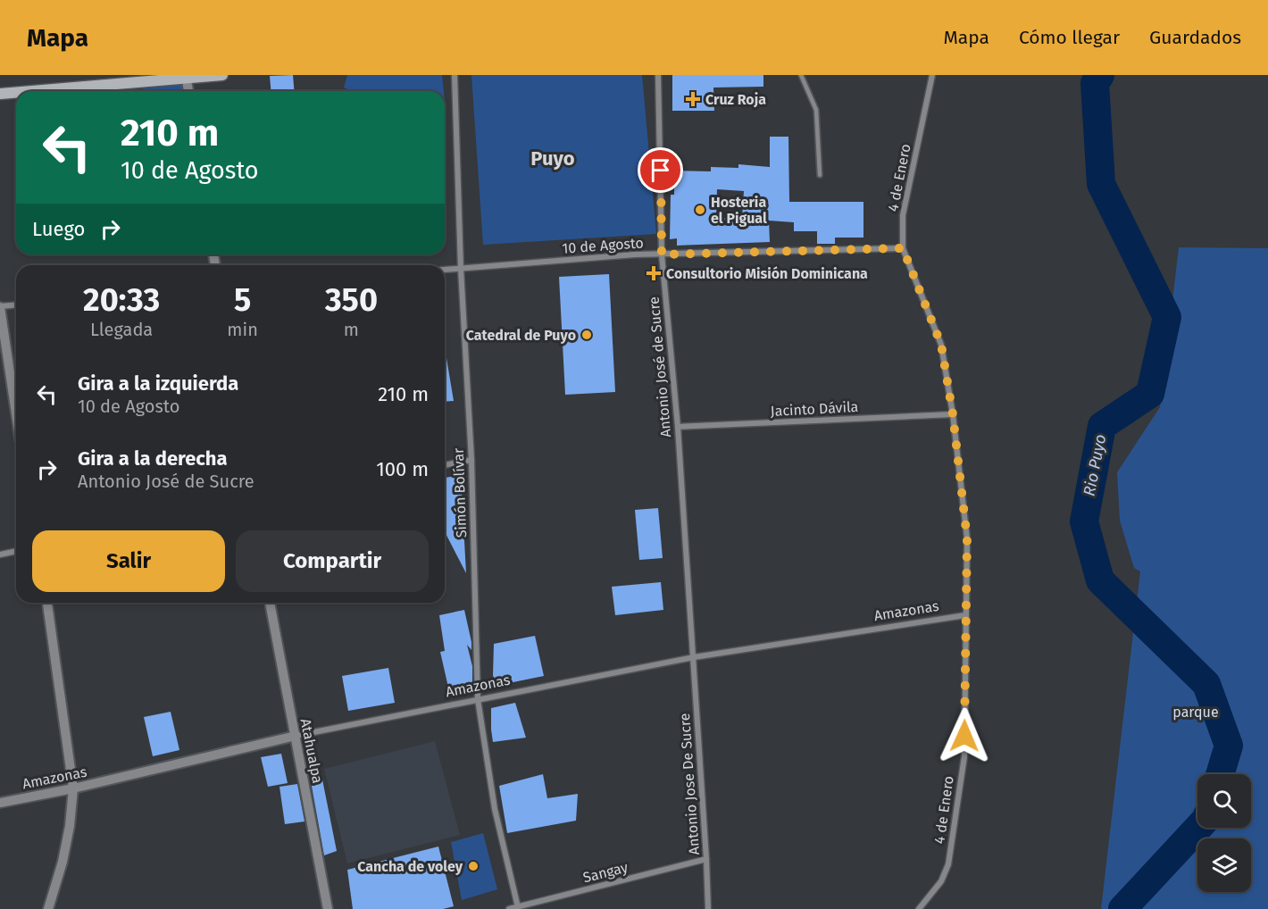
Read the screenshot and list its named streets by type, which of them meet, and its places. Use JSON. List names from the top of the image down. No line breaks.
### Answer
{"streets":{"street":["4 de Enero","10 de Agosto","Antonio José de Sucre","Jacinto Dávila","Simón Bolívar","Amazonas","Atahualpa","Antonio Jose De Sucre","Sangay"]},"crossings":[["4 de Enero","10 de Agosto"],["4 de Enero","Jacinto Dávila"],["4 de Enero","Amazonas"],["10 de Agosto","Antonio José de Sucre"],["10 de Agosto","Simón Bolívar"],["Antonio José de Sucre","Jacinto Dávila"],["Antonio José de Sucre","Amazonas"],["Antonio José de Sucre","Antonio Jose De Sucre"],["Simón Bolívar","Amazonas"],["Simón Bolívar","Sangay"],["Amazonas","Atahualpa"],["Amazonas","Antonio Jose De Sucre"],["Antonio Jose De Sucre","Sangay"]],"districts":["Puyo"],"water":["Rio Puyo"],"parks":["parque"],"places":{"health":["Cruz Roja","Consultorio Misión Dominicana"],"other":["Hosteria el Pigual","Catedral de Puyo","Cancha de voley"]},"page":{"header":"Mapa","nav":["Mapa","Cómo llegar","Guardados"],"turn":["210 m","10 de Agosto"],"then":"Luego","eta":["20:33","Llegada","5","min","350","m"],"list":[{"name":"Gira a la izquierda","note":"10 de Agosto","value":"210 m"},{"name":"Gira a la derecha","note":"Antonio José de Sucre","value":"100 m"}],"buttons":["Salir","Compartir"]}}
